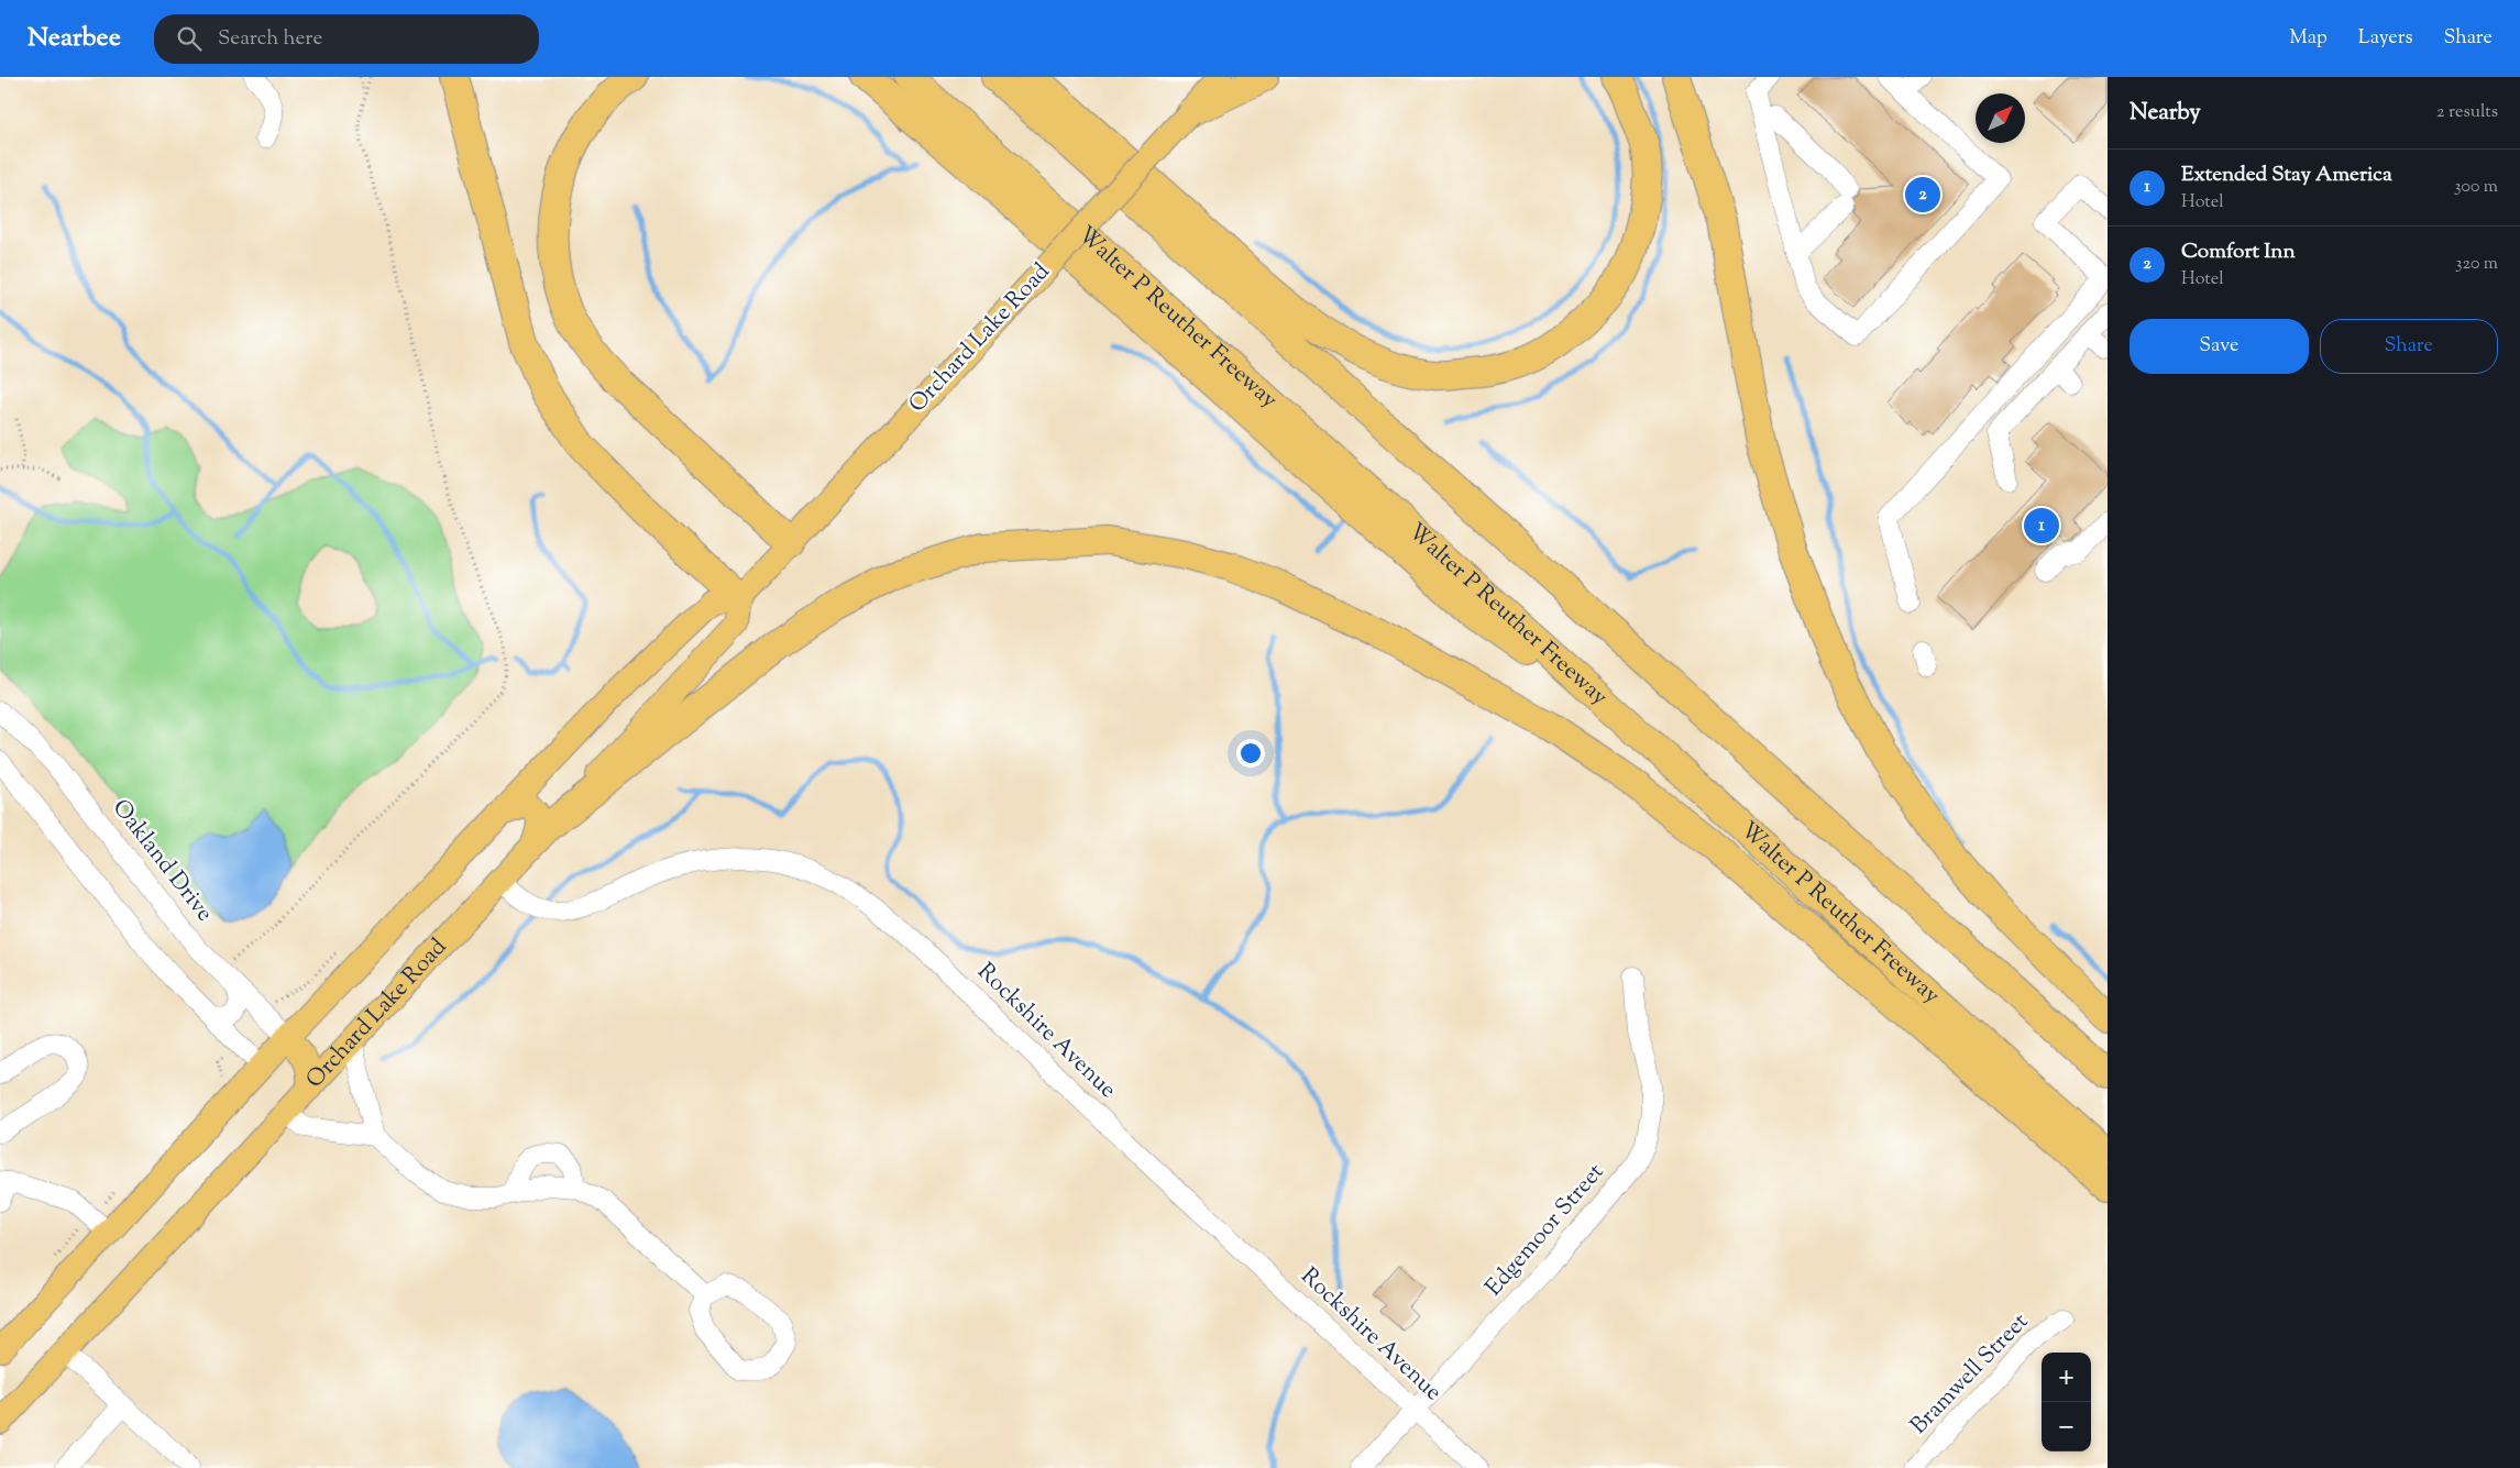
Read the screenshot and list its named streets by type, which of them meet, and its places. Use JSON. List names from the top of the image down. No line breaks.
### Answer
{"streets":{"highway":["Walter P Reuther Freeway"],"main road":["Orchard Lake Road"],"street":["Oakland Drive","Rockshire Avenue","Edgemoor Street","Bramwell Street"]},"crossings":[["Orchard Lake Road","Oakland Drive"],["Orchard Lake Road","Rockshire Avenue"],["Rockshire Avenue","Edgemoor Street"]],"north":"top right","page":{"header":"Nearbee","search":"Search here","nav":["Map","Layers","Share"],"heading":["Nearby","2 results"],"list":[{"mark":"1","name":"Extended Stay America","note":"Hotel","value":"300 m"},{"mark":"2","name":"Comfort Inn","note":"Hotel","value":"320 m"}],"pins":["2","1"],"buttons":["Save","Share"],"map_buttons":["+","−"]}}
